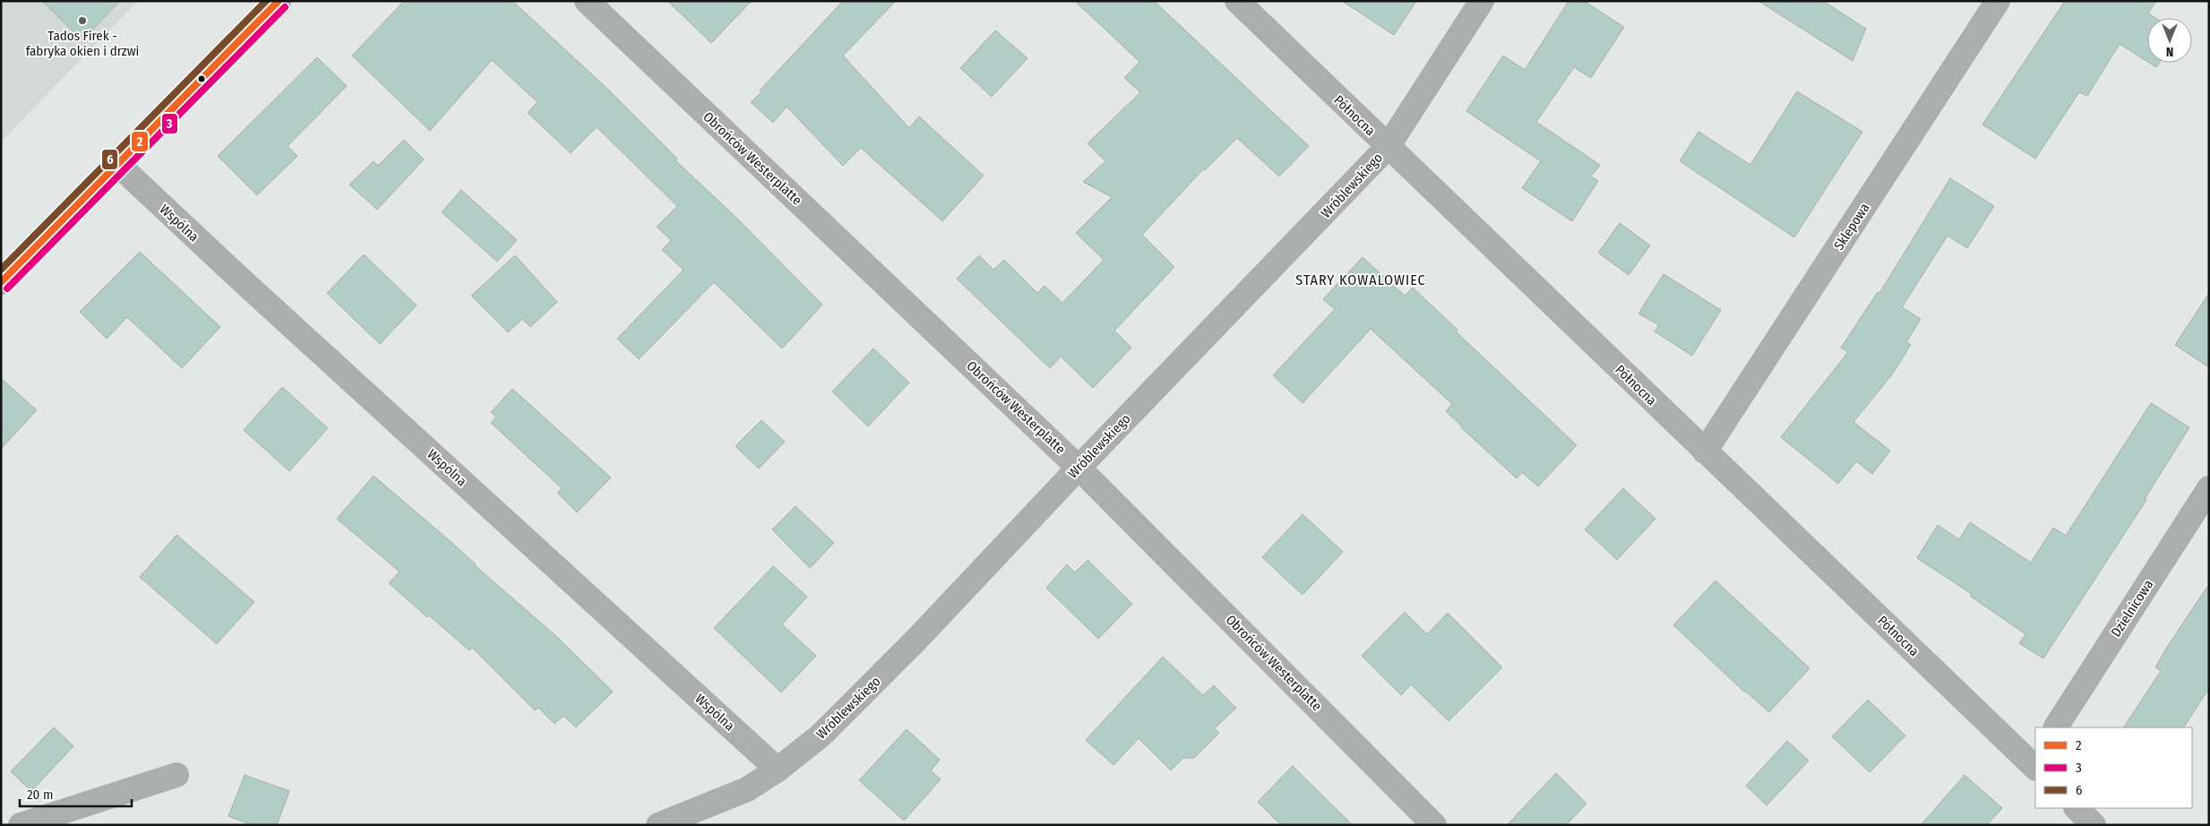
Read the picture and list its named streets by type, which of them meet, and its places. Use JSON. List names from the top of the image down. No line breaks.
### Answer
{"streets":{"street":["Północna","Obrońców Westerplatte","Wróblewskiego","Wspólna","Sklepowa","Dzielnicowa"]},"crossings":[["Północna","Wróblewskiego"],["Północna","Sklepowa"],["Obrońców Westerplatte","Wróblewskiego"],["Wróblewskiego","Wspólna"]],"districts":["STARY KOWALOWIEC"],"places":["Tados Firek - fabryka okien i drzwi"],"lines":["transit line 2","transit line 6","transit line 3"],"legend":["2","3","6"],"scale_bar":"20 m","north":"bottom"}
